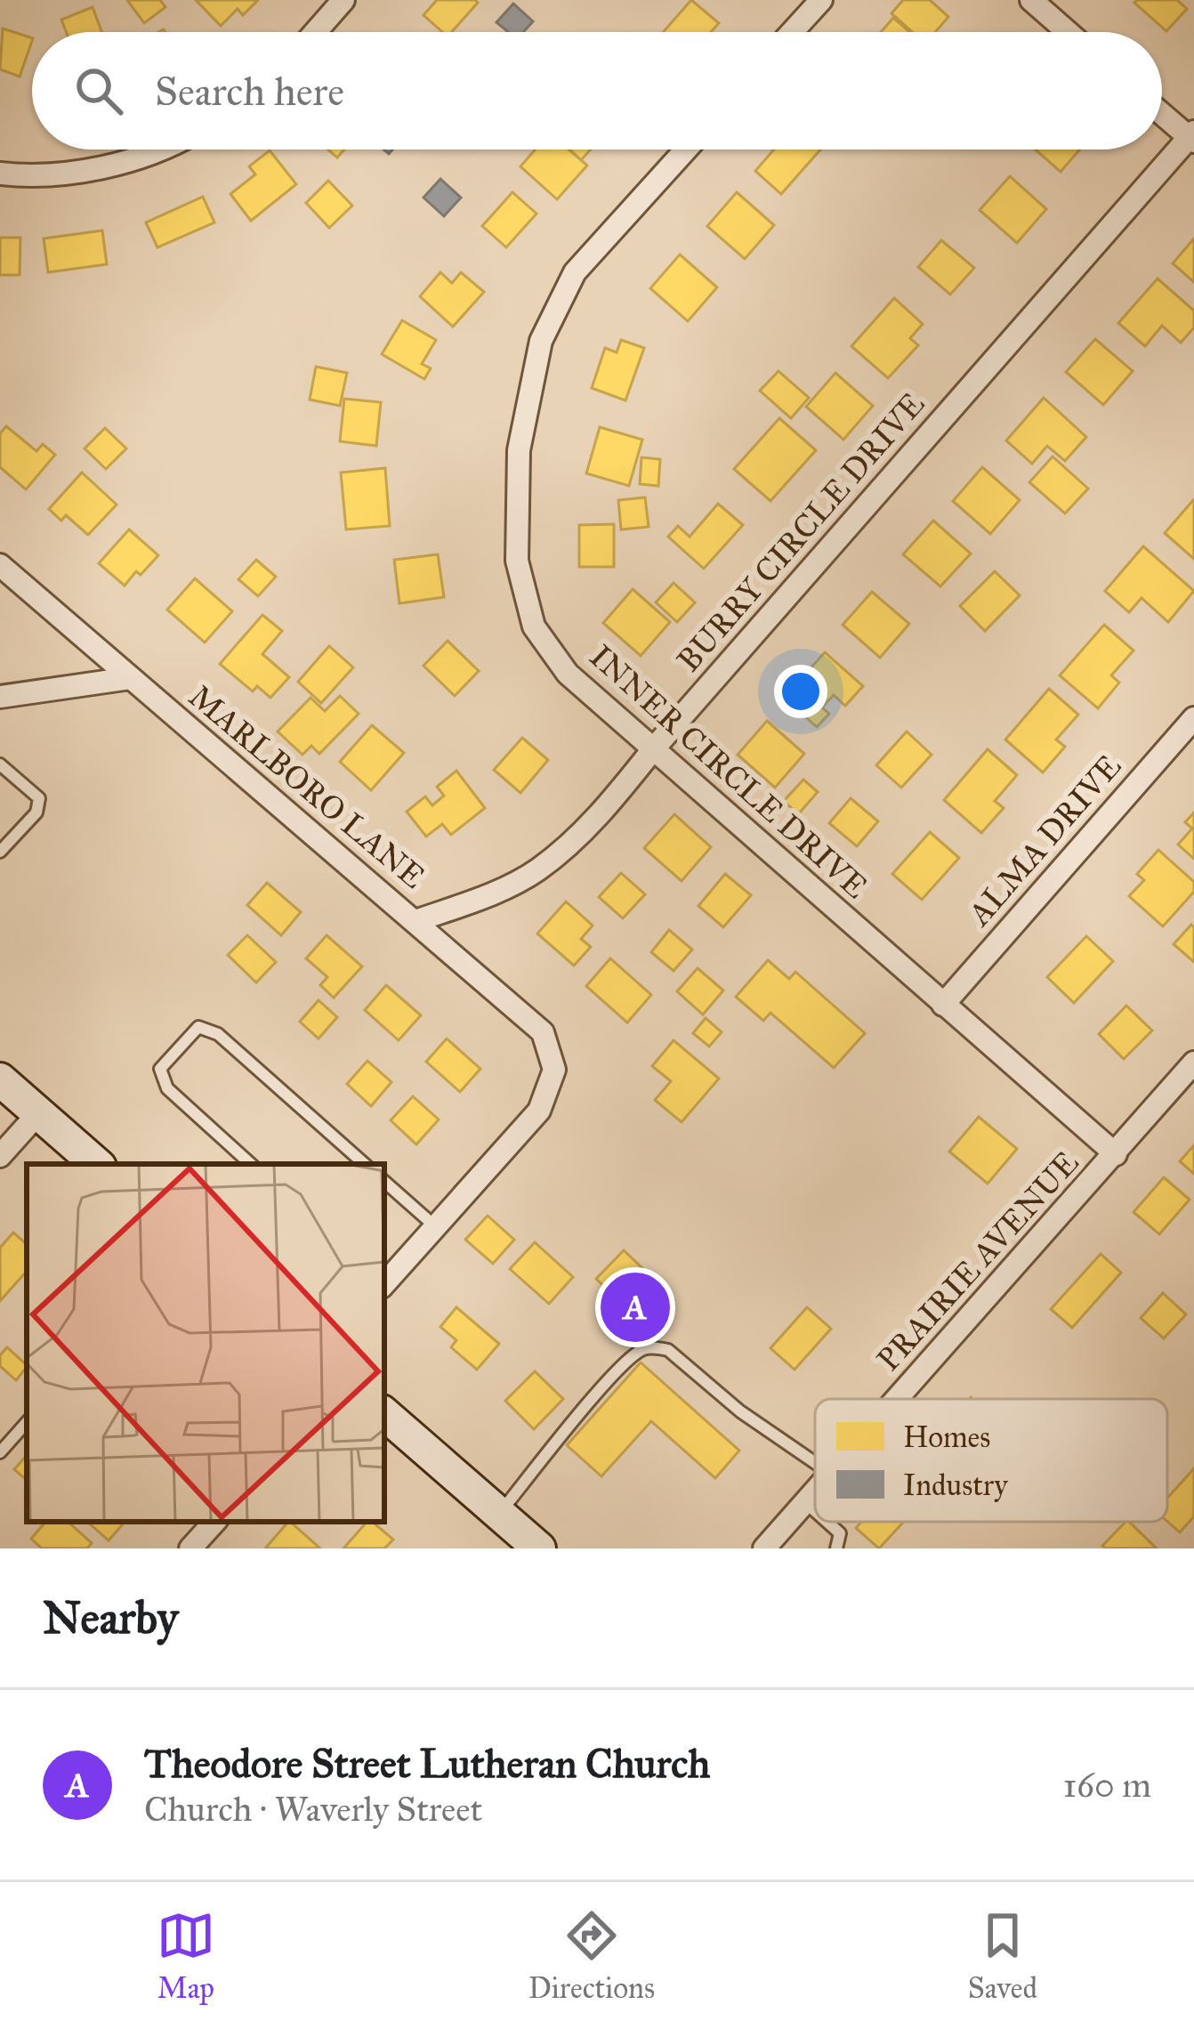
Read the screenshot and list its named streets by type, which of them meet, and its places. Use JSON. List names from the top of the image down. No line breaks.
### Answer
{"streets":{"street":["BURRY CIRCLE DRIVE","INNER CIRCLE DRIVE","MARLBORO LANE","ALMA DRIVE","PRAIRIE AVENUE"]},"crossings":[["BURRY CIRCLE DRIVE","INNER CIRCLE DRIVE"],["BURRY CIRCLE DRIVE","MARLBORO LANE"],["INNER CIRCLE DRIVE","ALMA DRIVE"],["INNER CIRCLE DRIVE","PRAIRIE AVENUE"]],"legend":["Homes","Industry"],"page":{"search":"Search here","pins":"A","heading":"Nearby","list":[{"mark":"A","name":"Theodore Street Lutheran Church","note":"Church · Waverly Street","value":"160 m"}],"nav":["Map","Directions","Saved"]}}
